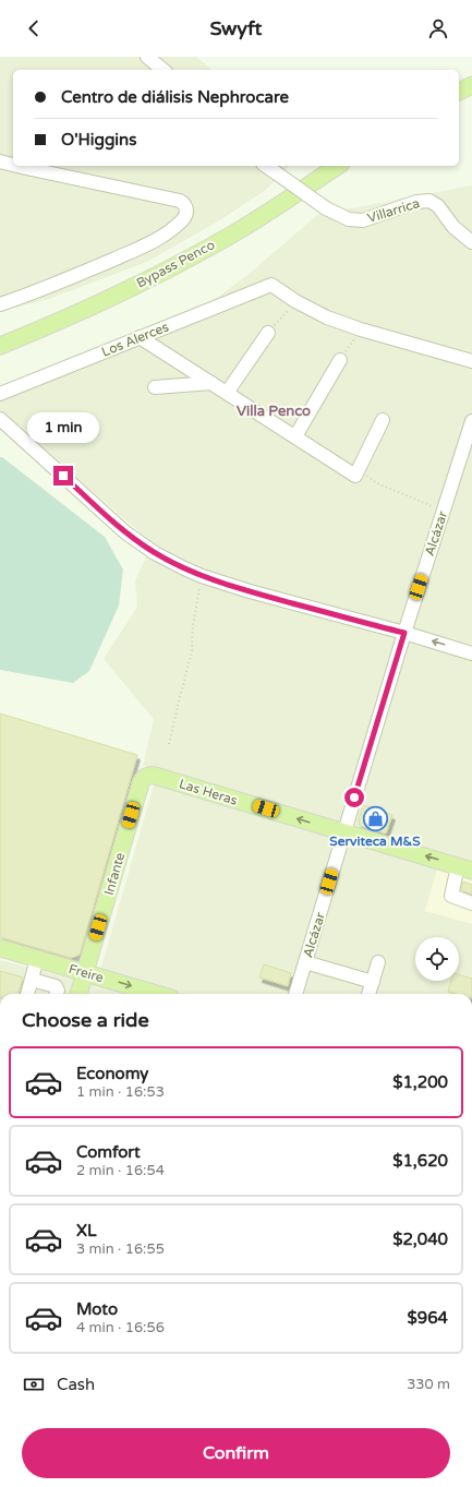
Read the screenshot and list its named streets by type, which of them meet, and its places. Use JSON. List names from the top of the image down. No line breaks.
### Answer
{"streets":{"main road":["Bypass Penco","Las Heras","Infante","Freire"],"street":["Villarrica","Los Alerces","Alcázar"]},"crossings":[["Alcázar","Las Heras"],["Las Heras","Infante"],["Infante","Freire"]],"one_way":["Las Heras","Freire"],"districts":["Villa Penco"],"places":{"shop":["Serviteca M&S"]},"page":{"header":"Swyft","banner":["Centro de diálisis Nephrocare","O'Higgins"],"bubble":"1 min","heading":"Choose a ride","list":[{"name":"Economy","note":"1 min · 16:53","value":"$1,200"},{"name":"Comfort","note":"2 min · 16:54","value":"$1,620"},{"name":"XL","note":"3 min · 16:55","value":"$2,040"},{"name":"Moto","note":"4 min · 16:56","value":"$964"}],"pay":["Cash","330 m"],"buttons":"Confirm"}}
